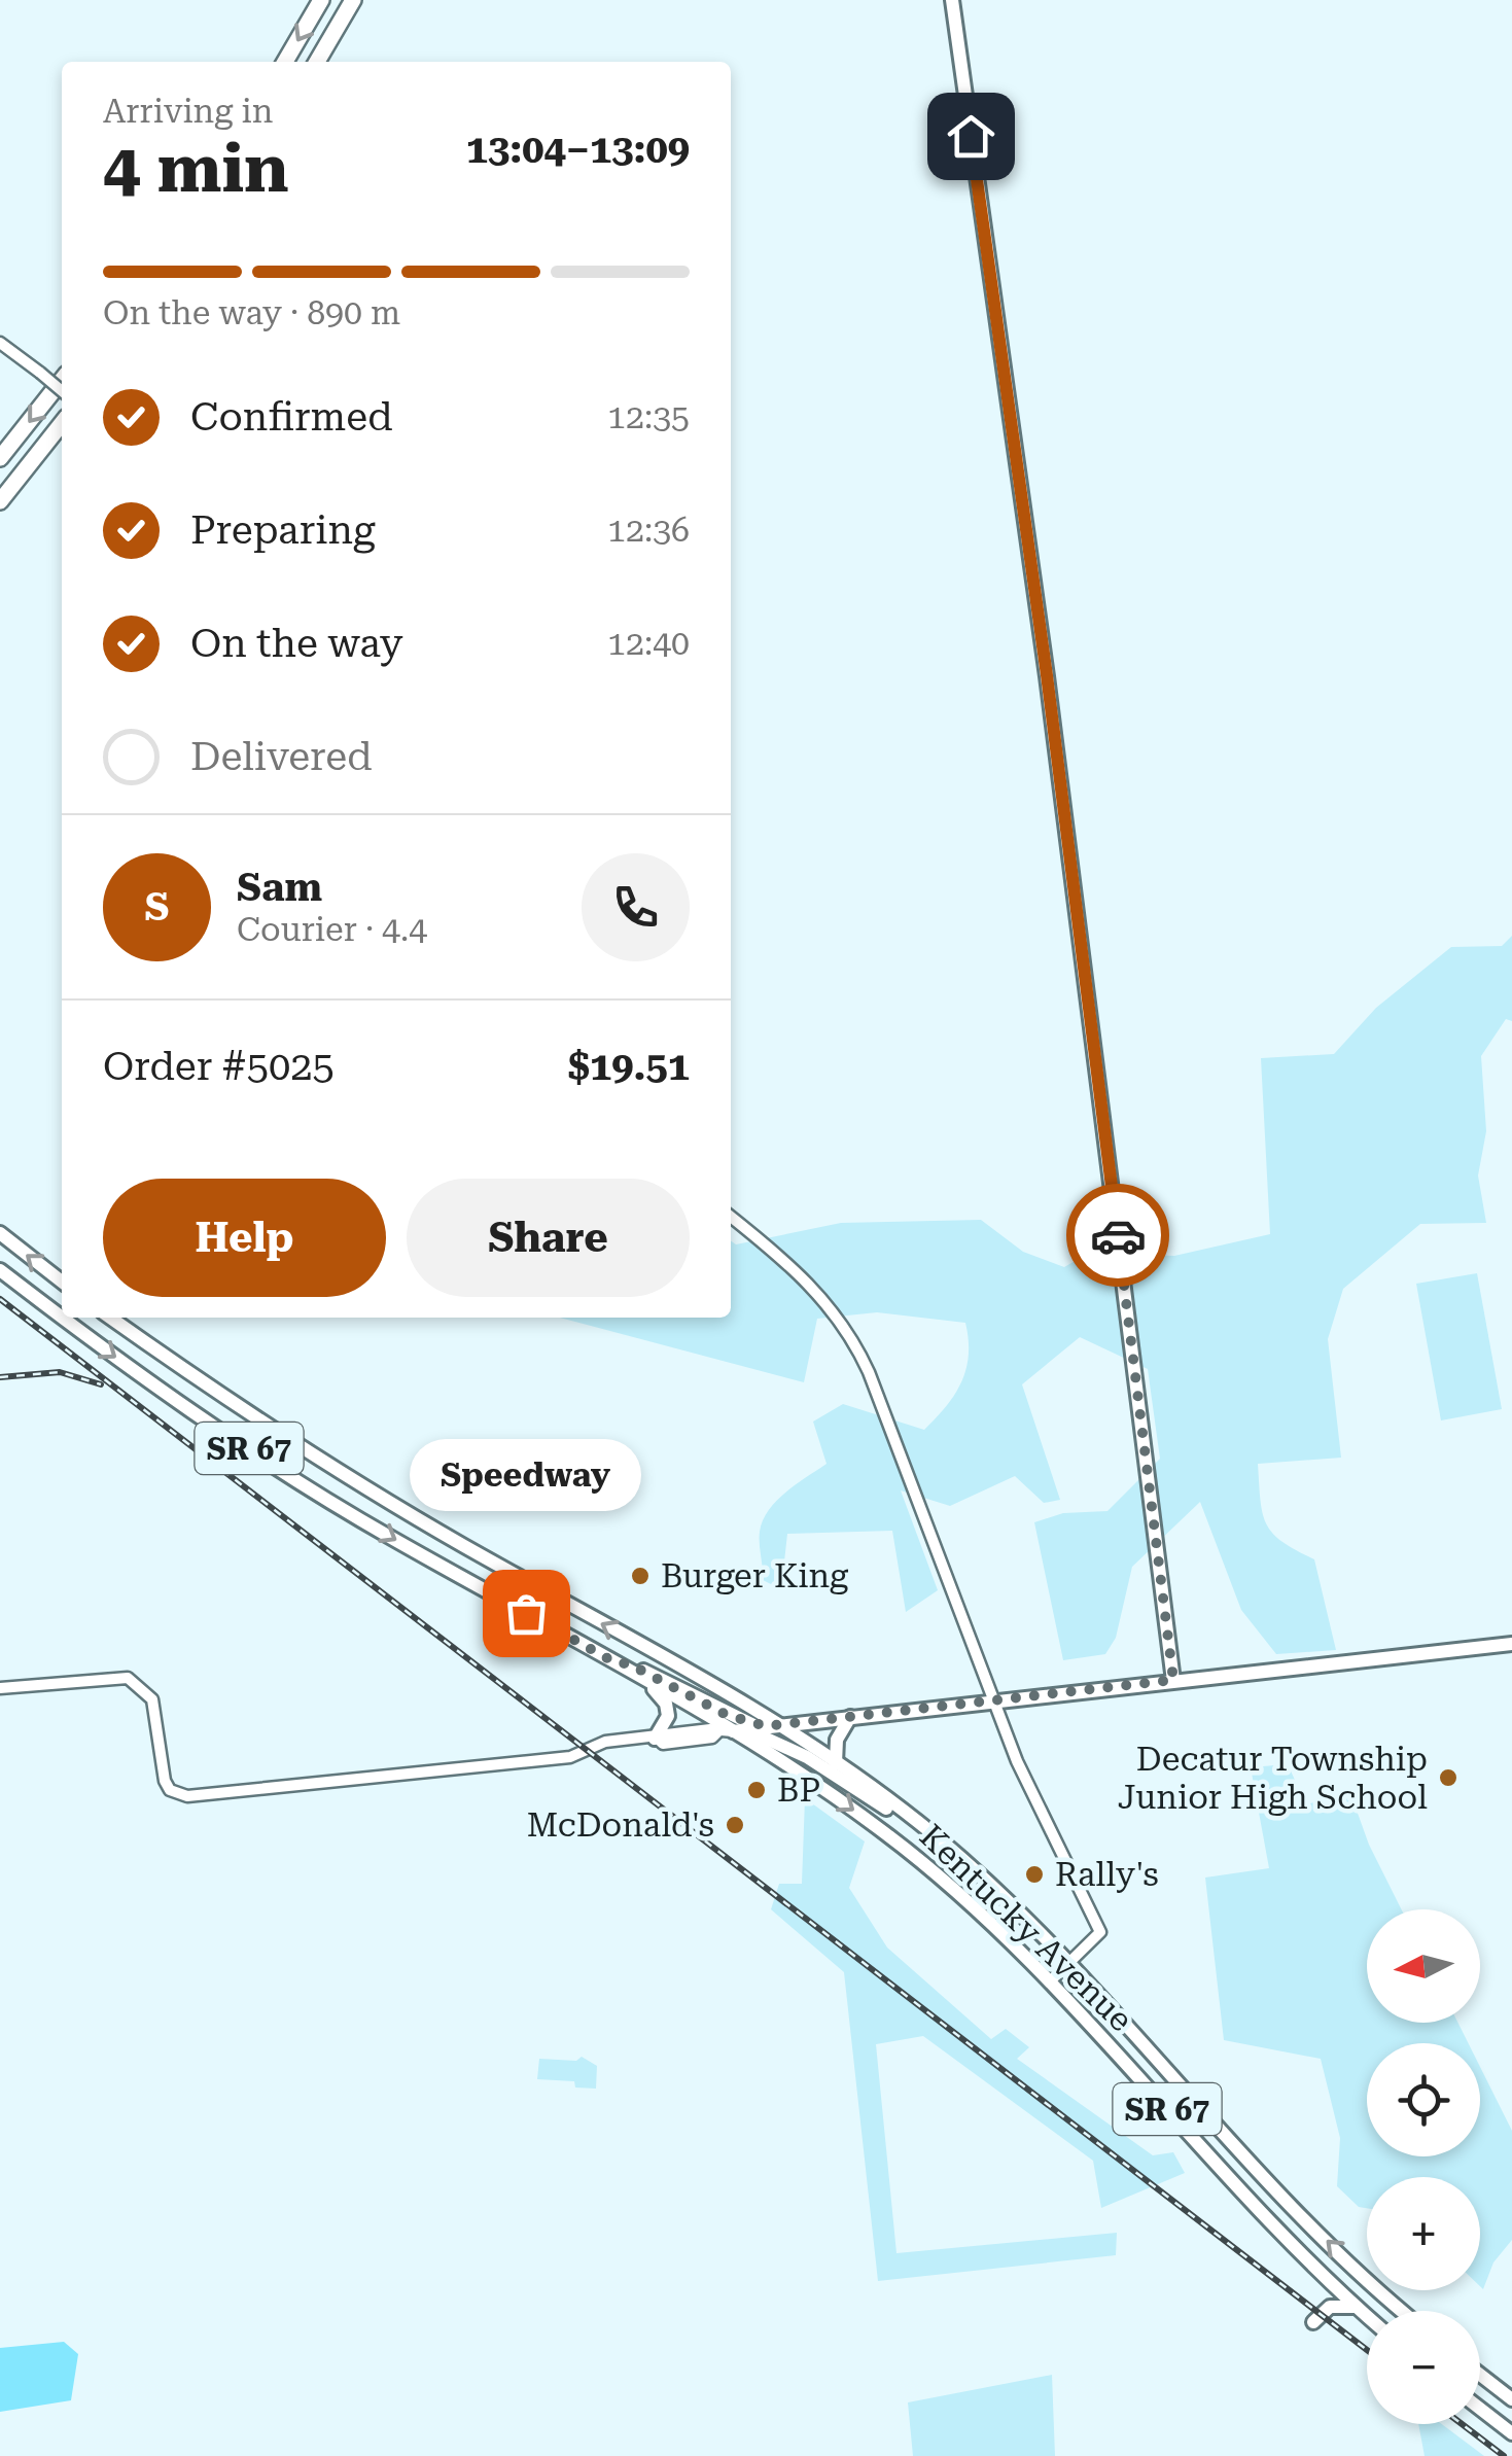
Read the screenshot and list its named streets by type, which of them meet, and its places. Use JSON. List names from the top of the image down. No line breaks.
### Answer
{"streets":{"main road":["SR 67","Kentucky Avenue"]},"places":["Burger King","Speedway","Decatur Township Junior High School","BP","McDonald's","Rally's"],"north":"left","page":{"heading":["4 min","Arriving in","13:04–13:09"],"panel":["Sam","Courier · 4.4","Order #5025","$19.51"],"bar":"On the way · 890 m","list":[["Confirmed","12:35"],["Preparing","12:36"],["On the way","12:40"],"Delivered"],"round":"S","buttons":["Help","Share"],"bubble":"Speedway","map_buttons":["+","−"]}}
